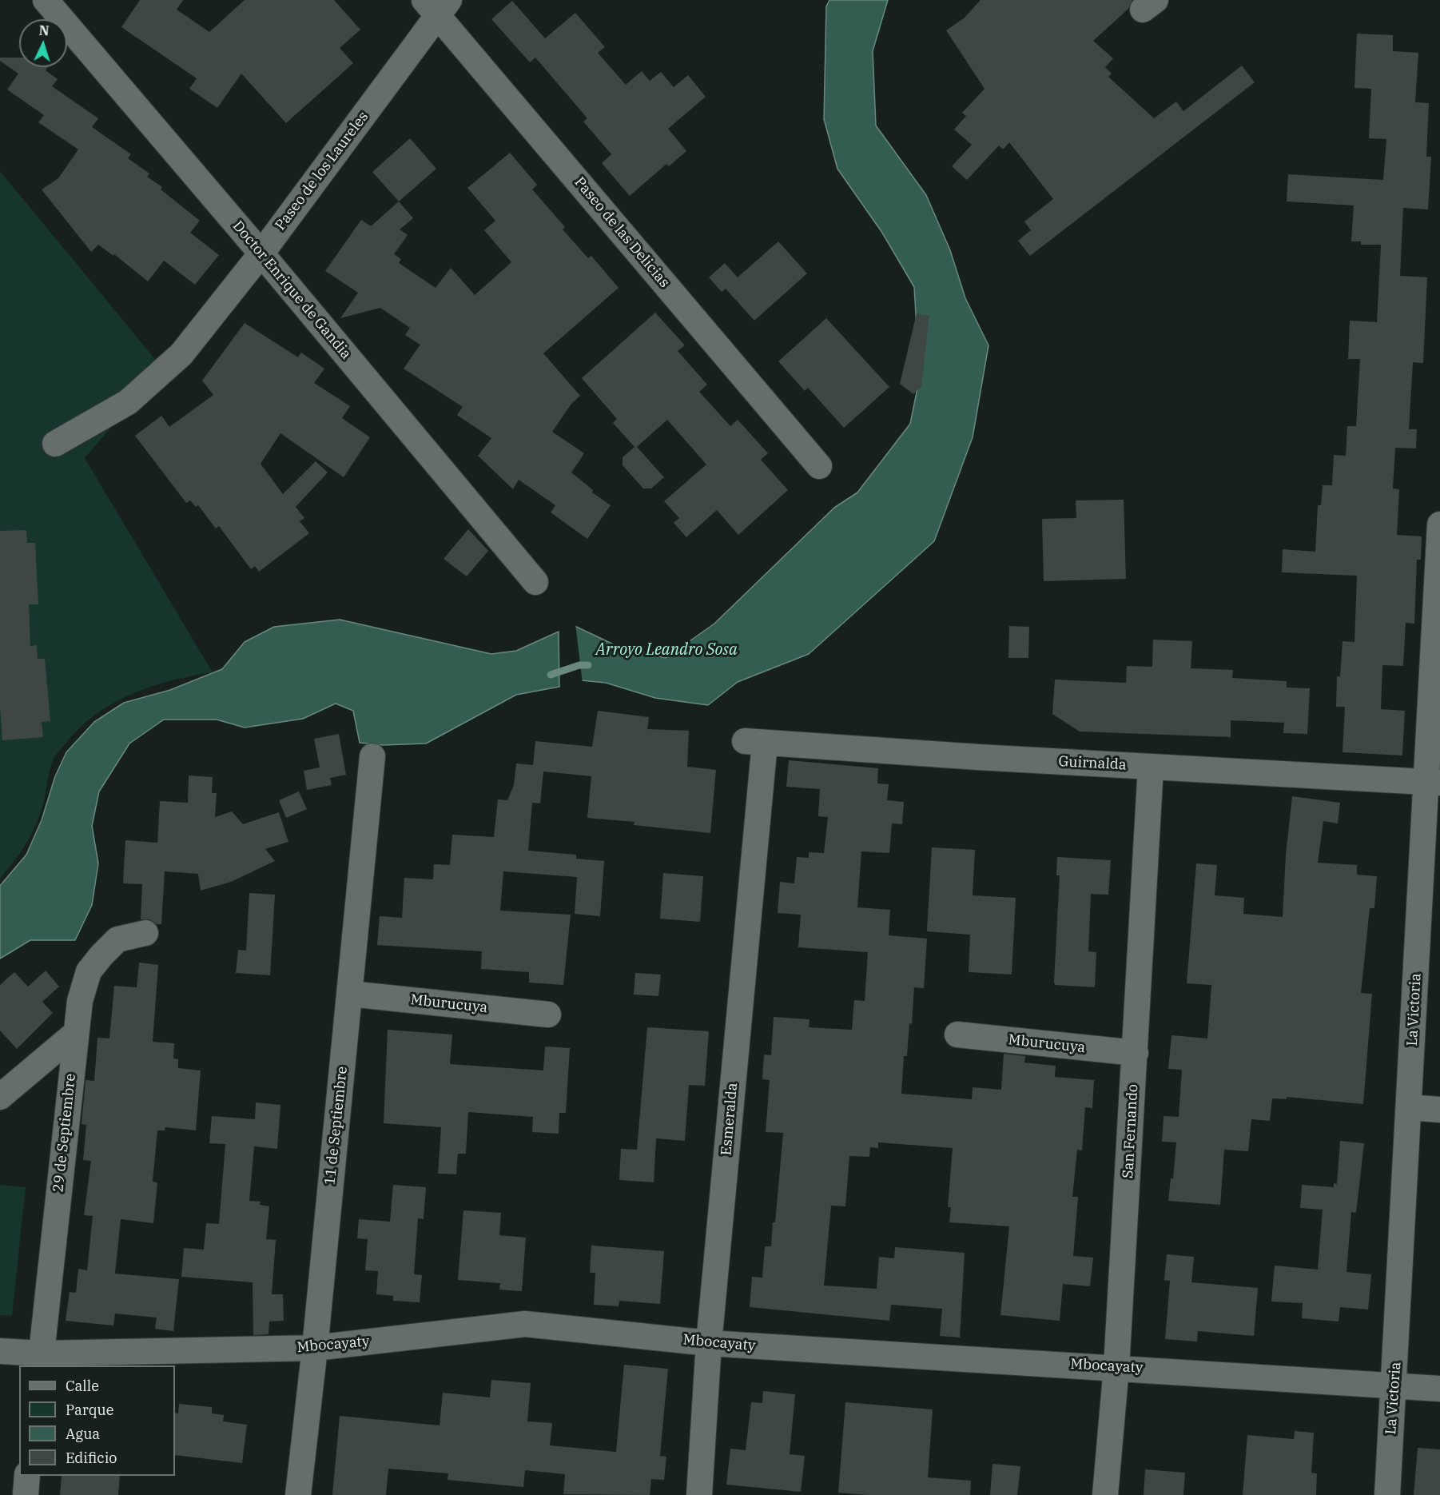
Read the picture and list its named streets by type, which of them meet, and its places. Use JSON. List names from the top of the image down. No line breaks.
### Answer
{"streets":{"street":["Paseo de los Laureles","Paseo de las Delicias","Doctor Enrique de Gandia","Guirnalda","Mburucuya","La Victoria","Esmeralda","11 de Septiembre","San Fernando","29 de Septiembre","Mbocayaty"]},"crossings":[["Paseo de los Laureles","Paseo de las Delicias"],["Paseo de los Laureles","Doctor Enrique de Gandia"],["Guirnalda","La Victoria"],["Guirnalda","Esmeralda"],["Guirnalda","San Fernando"],["Mburucuya","11 de Septiembre"],["Mburucuya","San Fernando"],["La Victoria","Mbocayaty"],["Esmeralda","Mbocayaty"],["11 de Septiembre","Mbocayaty"],["San Fernando","Mbocayaty"],["29 de Septiembre","Mbocayaty"]],"water":["Arroyo Leandro Sosa"],"legend":["Calle","Parque","Agua","Edificio"],"north":"top"}
